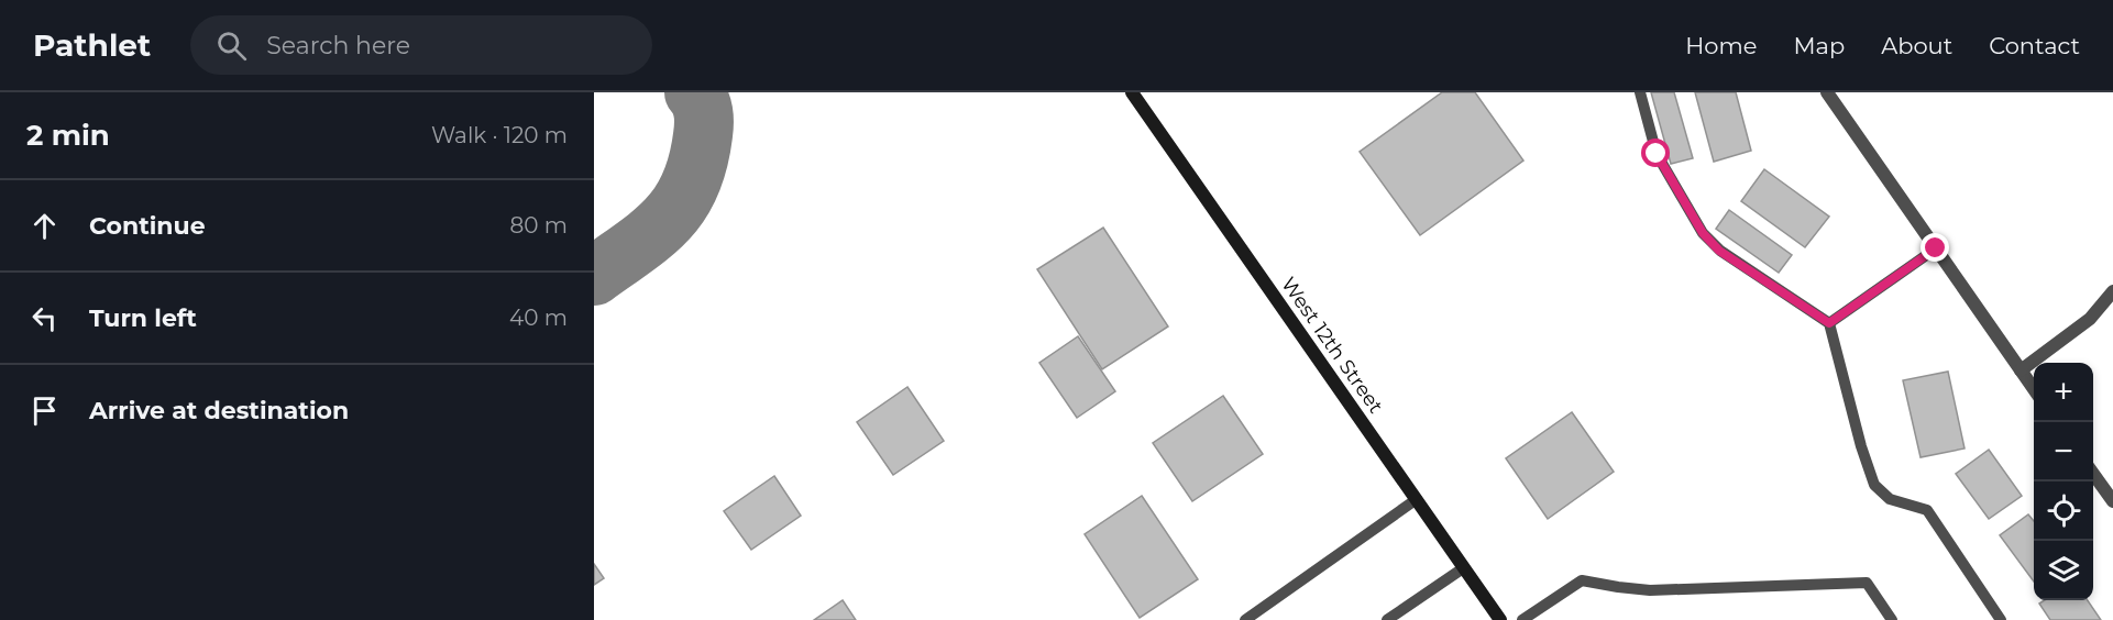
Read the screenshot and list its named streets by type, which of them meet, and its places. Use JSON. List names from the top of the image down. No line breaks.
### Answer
{"streets":{"main road":["West 12th Street"]},"page":{"header":"Pathlet","search":"Search here","nav":["Home","Map","About","Contact"],"heading":["2 min","Walk · 120 m"],"list":[["Continue","80 m"],["Turn left","40 m"],"Arrive at destination"],"map_buttons":["+","−"]}}
